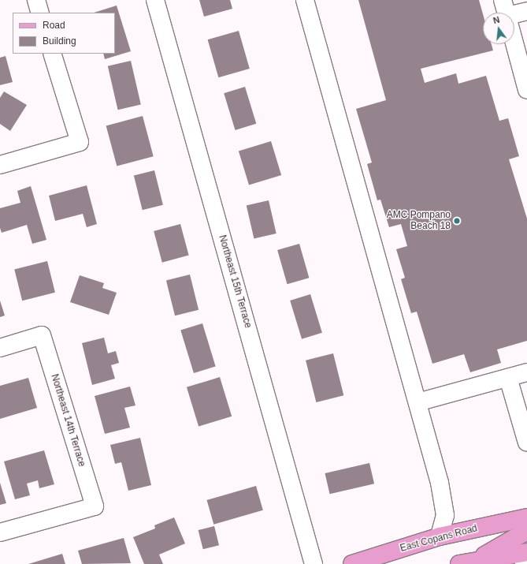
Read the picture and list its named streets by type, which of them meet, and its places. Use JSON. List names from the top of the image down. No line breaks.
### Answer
{"streets":{"main road":["East Copans Road"],"street":["Northeast 15th Terrace","Northeast 14th Terrace"]},"places":["AMC Pompano Beach 18"],"legend":["Road","Building"],"north":"top"}
